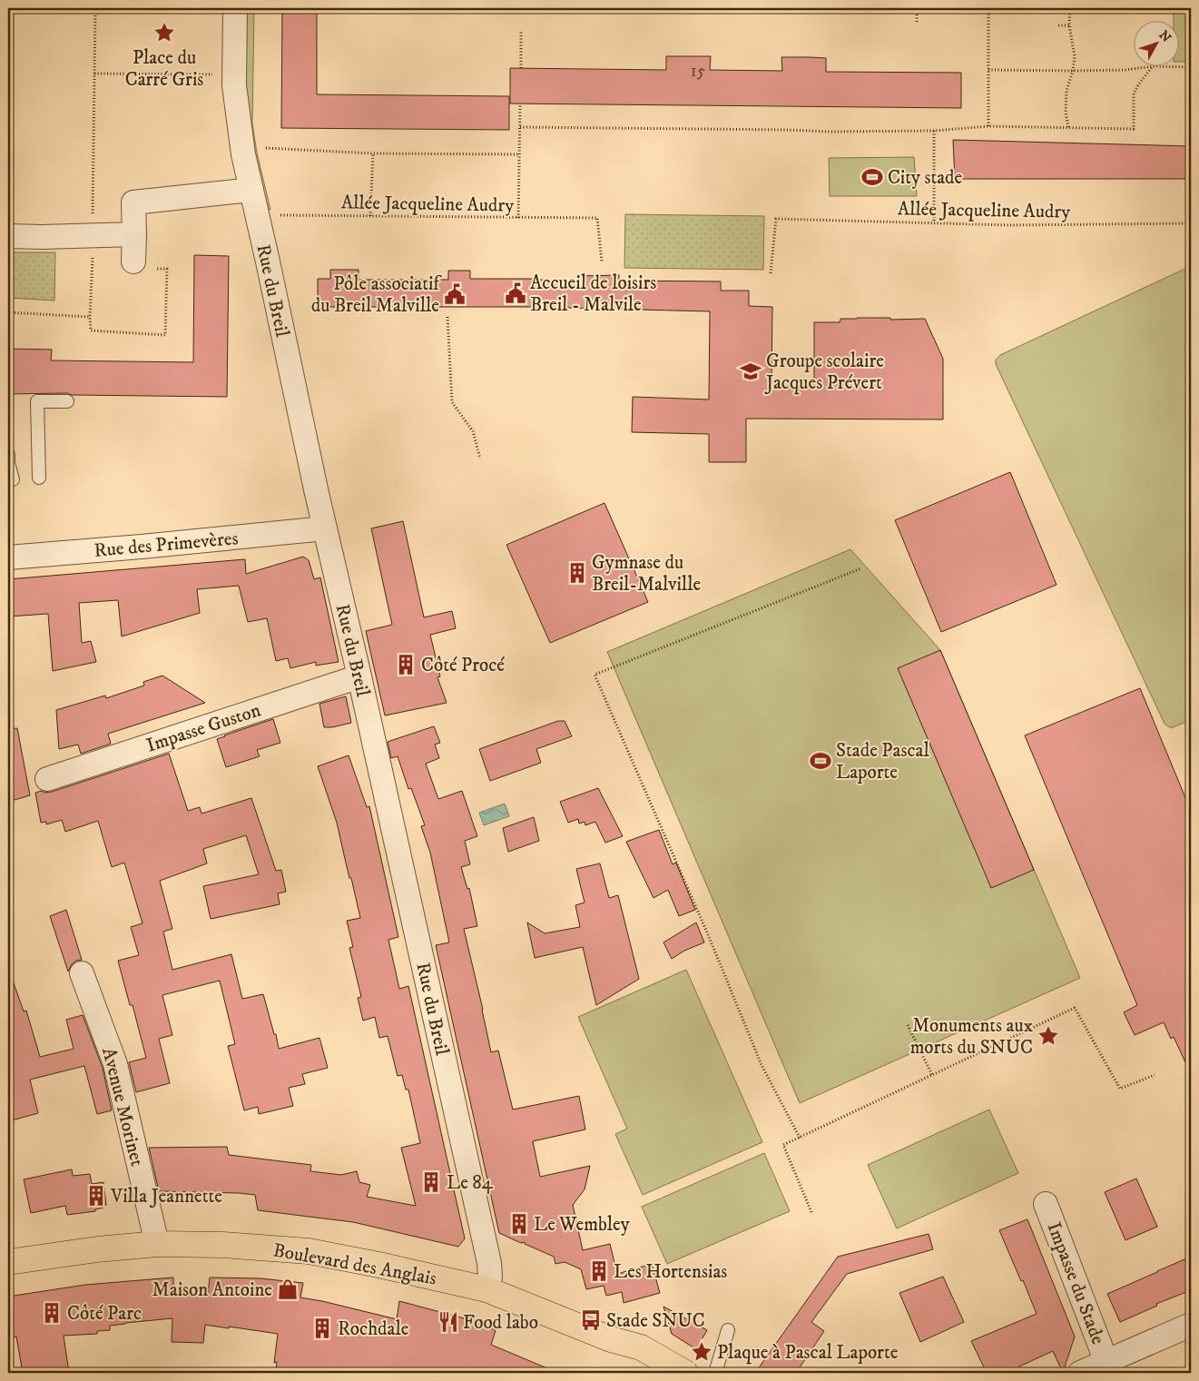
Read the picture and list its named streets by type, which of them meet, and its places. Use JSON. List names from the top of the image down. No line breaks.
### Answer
{"streets":{"main road":["Boulevard des Anglais"],"street":["Rue du Breil","Rue des Primevères","Impasse Guston","Avenue Morinet","Impasse du Stade"],"path":["Allée Jacqueline Audry"]},"crossings":[["Allée Jacqueline Audry","Rue du Breil"],["Rue du Breil","Rue des Primevères"],["Rue du Breil","Impasse Guston"],["Rue du Breil","Boulevard des Anglais"],["Avenue Morinet","Boulevard des Anglais"]],"places":{"place":["Place du Carré Gris","Monuments aux morts du SNUC","Plaque à Pascal Laporte"],"sports":["City stade","Stade Pascal Laporte"],"public building":["Accueil de loisirs Breil - Malvile","Pôle associatif du Breil Malville"],"school or university":["Groupe scolaire Jacques Prévert"],"building":["Gymnase du Breil-Malville","Côté Procé","Le 84","Villa Jeannette","Le Wembley","Les Hortensias","Côté Parc","Rochdale"],"shop":["Maison Antoine"],"bus stop":["Stade SNUC"],"restaurant":["Food labo"]},"house_numbers":["15"],"north":"top right"}
